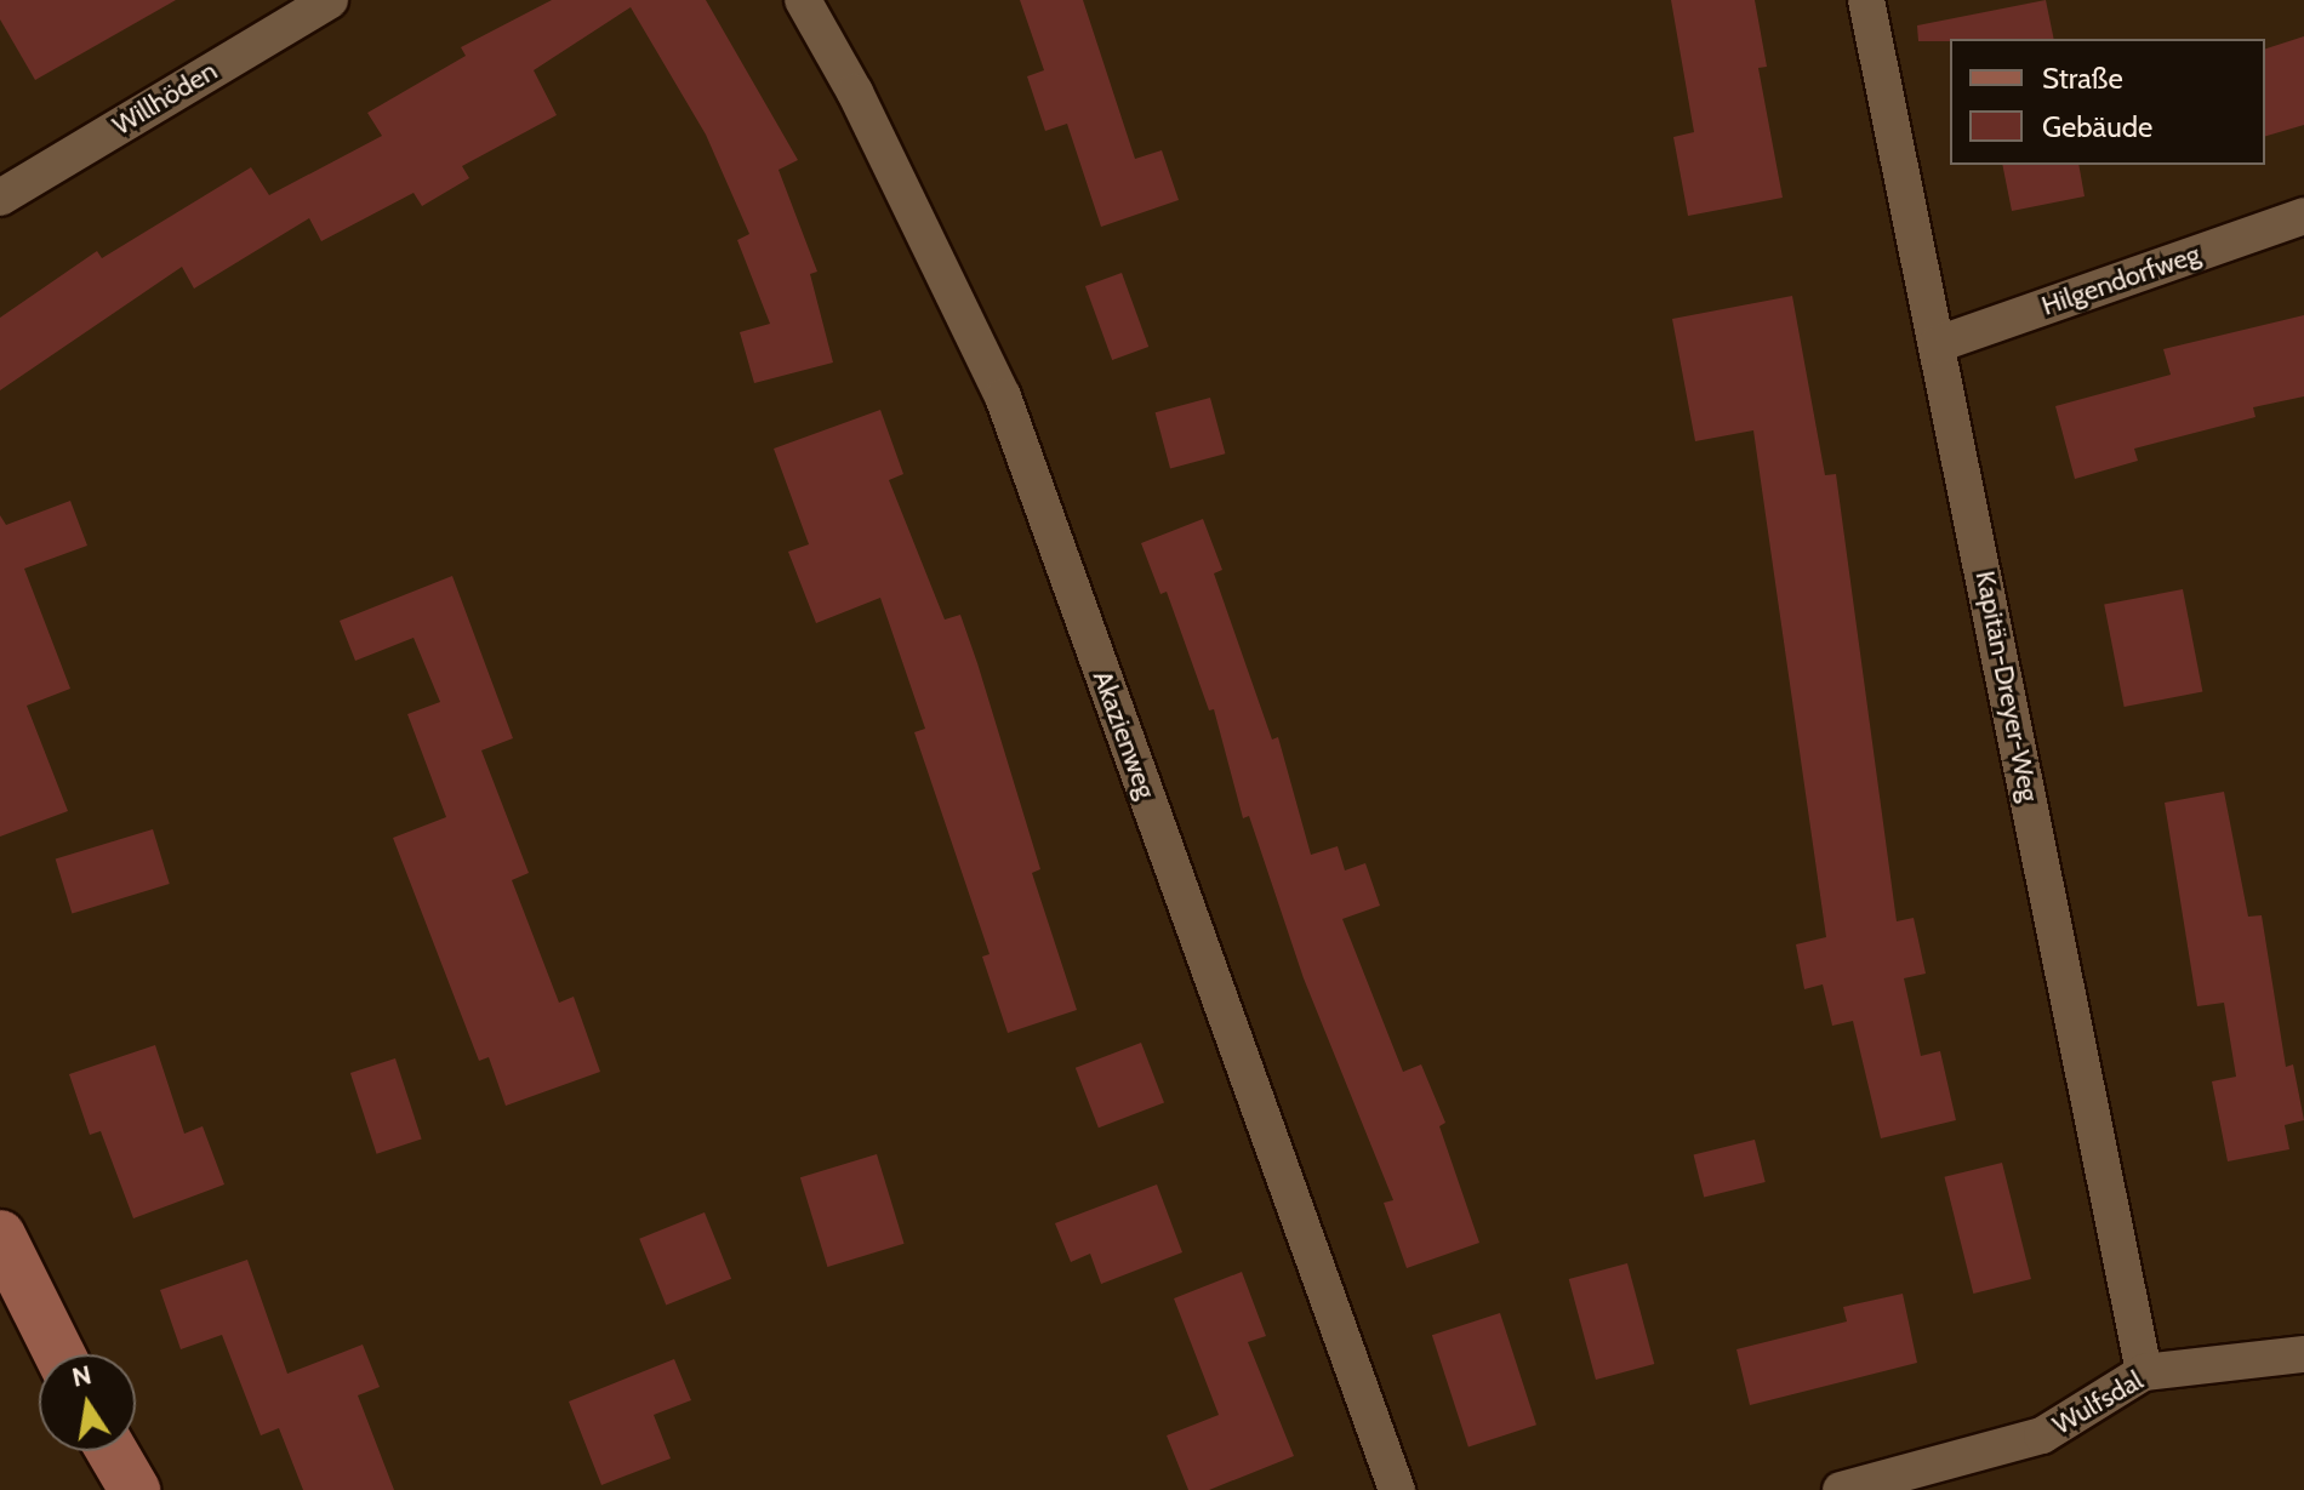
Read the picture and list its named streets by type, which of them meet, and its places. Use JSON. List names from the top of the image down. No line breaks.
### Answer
{"streets":{"street":["Willhöden","Hilgendorfweg","Kapitän-Dreyer-Weg","Akazienweg","Wulfsdal"]},"crossings":[["Hilgendorfweg","Kapitän-Dreyer-Weg"],["Kapitän-Dreyer-Weg","Wulfsdal"]],"legend":["Straße","Gebäude"],"north":"top"}
